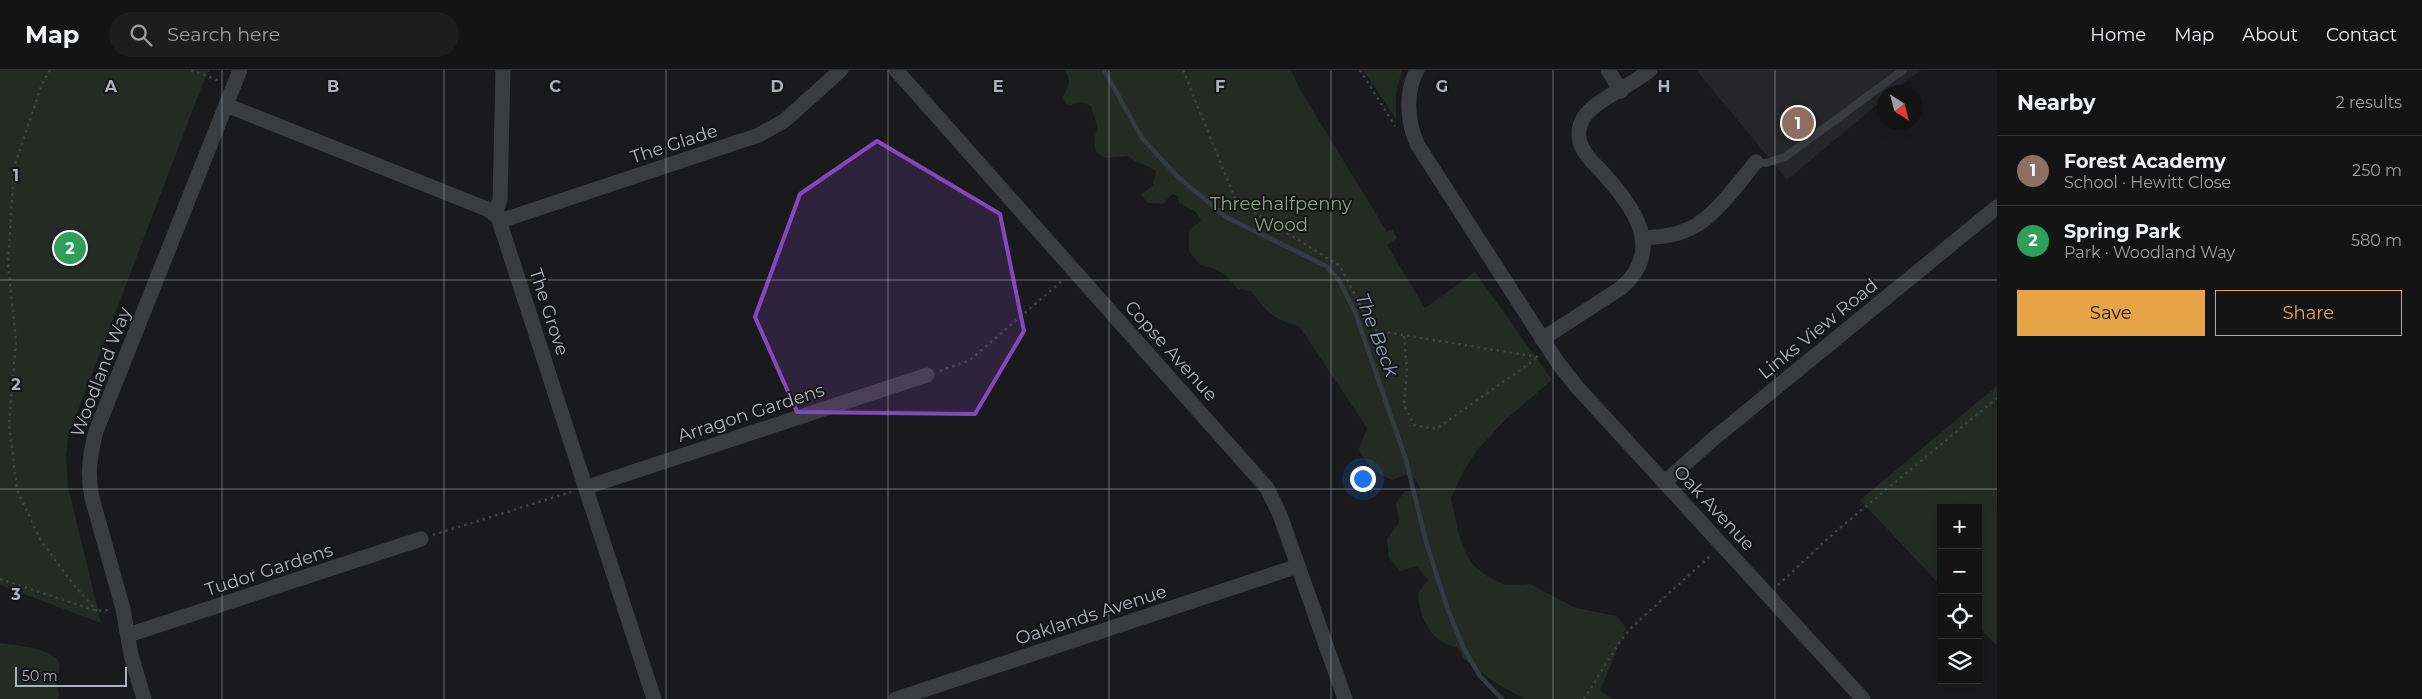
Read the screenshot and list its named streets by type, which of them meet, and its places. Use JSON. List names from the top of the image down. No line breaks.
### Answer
{"streets":{"street":["The Glade","The Grove","Links View Road","Copse Avenue","Woodland Way","Arragon Gardens","Oak Avenue","Tudor Gardens","Oaklands Avenue"]},"crossings":[["The Glade","The Grove"],["The Grove","Arragon Gardens"],["Links View Road","Oak Avenue"],["Copse Avenue","Oaklands Avenue"],["Woodland Way","Tudor Gardens"]],"water":["The Beck"],"parks":["Threehalfpenny Wood"],"scale_bar":"50 m","north":"bottom right","page":{"header":"Map","search":"Search here","nav":["Home","Map","About","Contact"],"heading":["Nearby","2 results"],"pins":["1","2"],"list":[{"mark":"1","name":"Forest Academy","note":"School · Hewitt Close","value":"250 m"},{"mark":"2","name":"Spring Park","note":"Park · Woodland Way","value":"580 m"}],"buttons":["Save","Share"],"map_buttons":["+","−"],"scale":"50 m"},"grid":{"columns":["A","B","C","D","E","F","G","H"],"rows":["1","2","3"]}}
